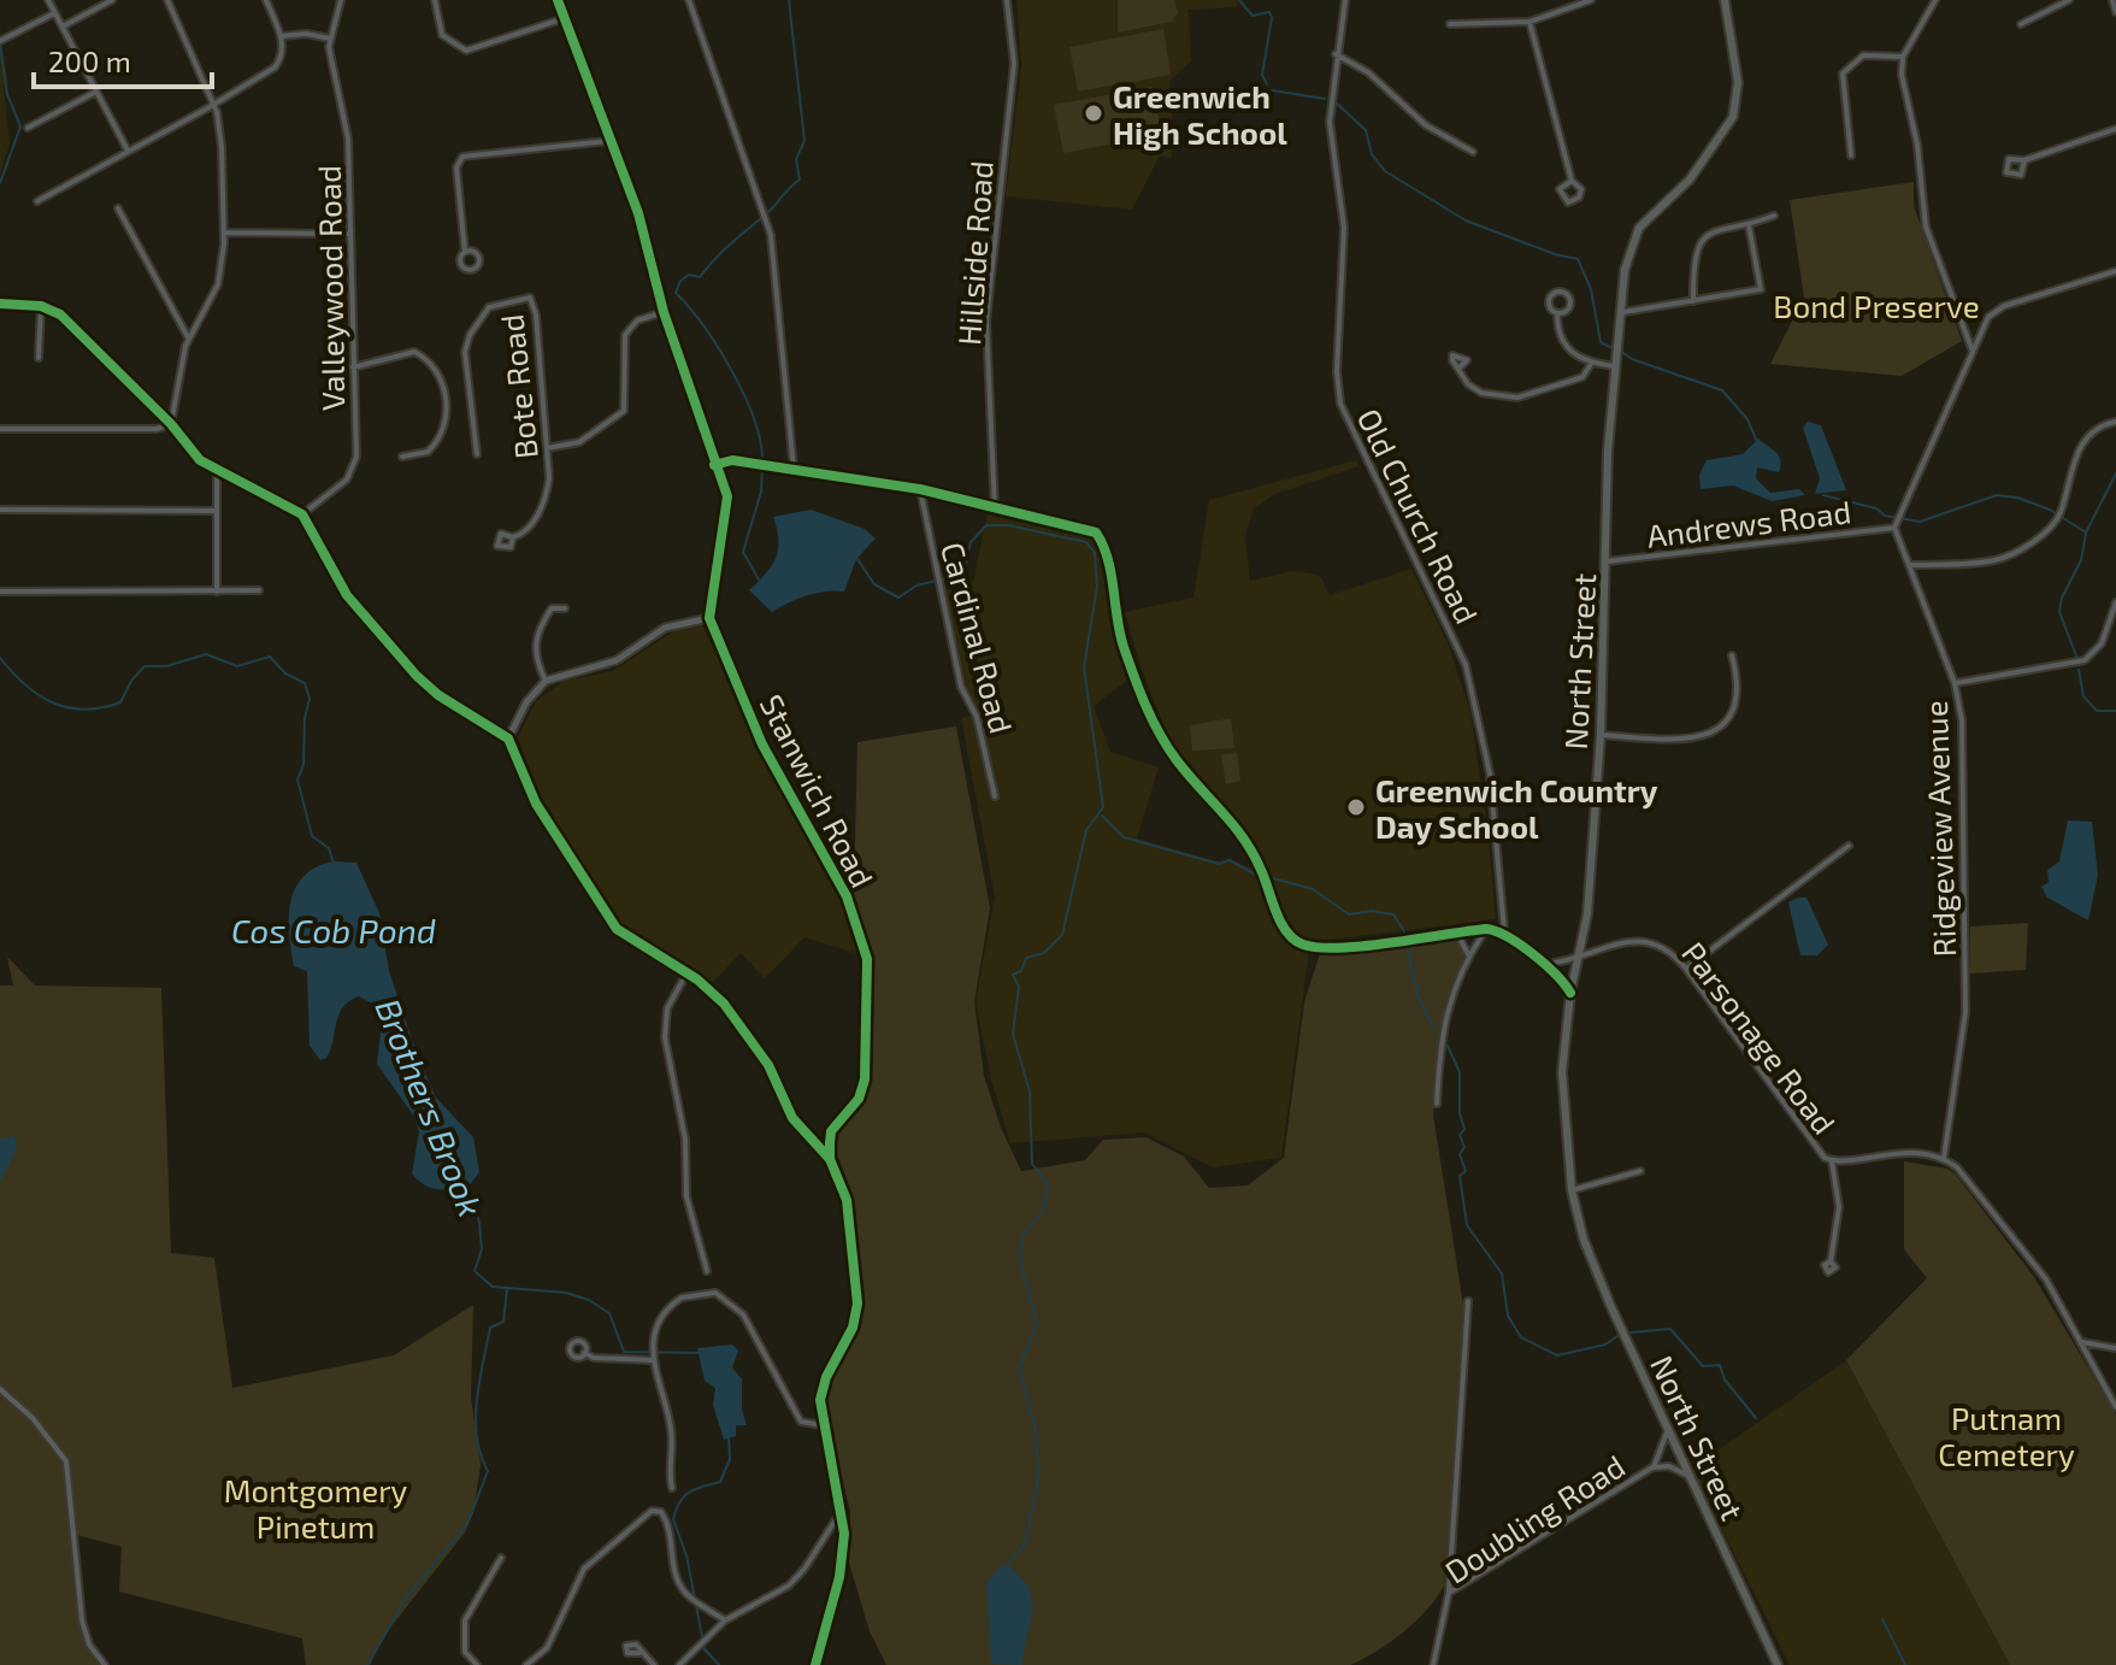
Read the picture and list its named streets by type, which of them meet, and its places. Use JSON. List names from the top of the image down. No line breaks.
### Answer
{"streets":{"main road":["North Street"],"street":["Hillside Road","Valleywood Road","Bote Road","Old Church Road","Andrews Road","Cardinal Road","Stanwich Road","Ridgeview Avenue","Parsonage Road","Doubling Road"]},"crossings":[["Andrews Road","North Street"],["Andrews Road","Ridgeview Avenue"],["North Street","Parsonage Road"],["North Street","Doubling Road"],["Ridgeview Avenue","Parsonage Road"]],"water":["Cos Cob Pond","Brothers Brook"],"parks":["Bond Preserve","Putnam Cemetery","Montgomery Pinetum"],"places":["Greenwich High School","Greenwich Country Day School"],"scale_bar":"200 m"}
